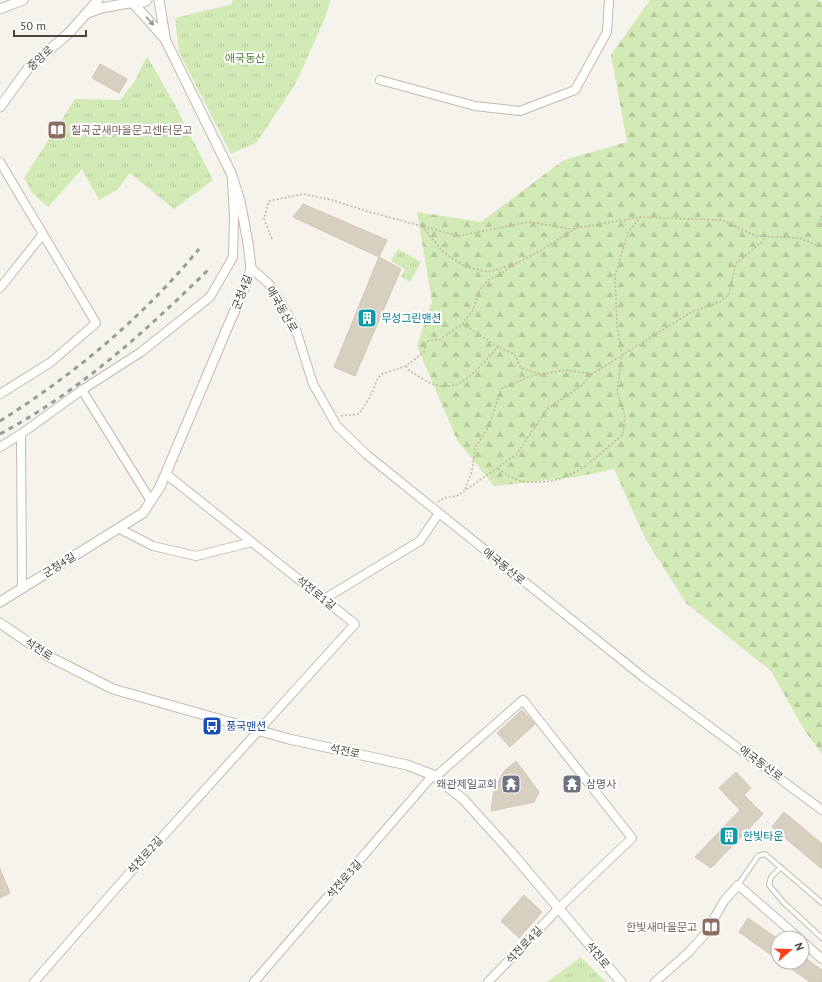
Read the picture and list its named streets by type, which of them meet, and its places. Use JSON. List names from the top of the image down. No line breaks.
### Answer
{"streets":{"street":["중앙로","군청4길","애국동산로","석전로1길","석전로","석전로2길","석전로3길","석전로4길"]},"crossings":[["군청4길","애국동산로"],["군청4길","석전로1길"],["석전로1길","석전로"],["석전로1길","석전로2길"],["석전로","석전로2길"],["석전로","석전로3길"],["석전로","석전로4길"],["석전로3길","석전로4길"]],"parks":["애국동산"],"places":{"library":["칠곡군새마을문고센터문고","한빛새마을문고"],"building":["무성그린맨션","한빛타운"],"bus stop":["풍국맨션"],"temple":["왜관제일교회","삼명사"]},"scale_bar":"50 m","north":"right"}
